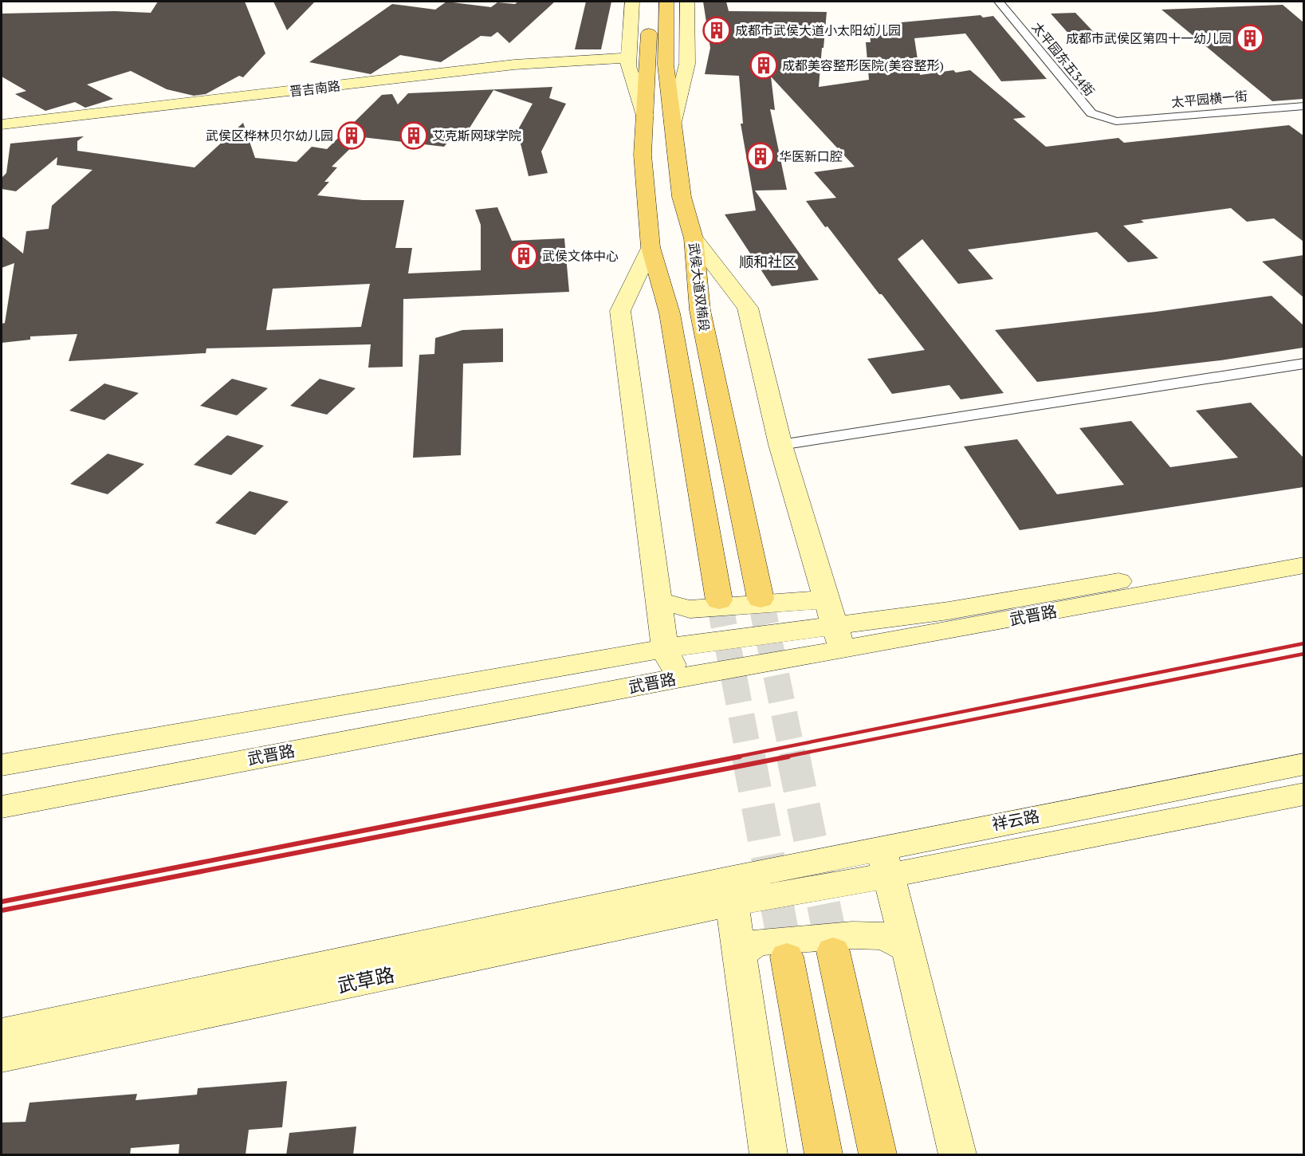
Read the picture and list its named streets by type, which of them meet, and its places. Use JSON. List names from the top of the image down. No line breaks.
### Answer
{"streets":{"main road":["武侯大道双楠段"],"street":["太平园东五34街","晋吉南路","太平园横一街","武晋路","祥云路","武草路"]},"crossings":[["太平园东五34街","太平园横一街"],["晋吉南路","武侯大道双楠段"],["祥云路","武草路"]],"districts":["顺和社区"],"places":{"building":["成都市武侯大道小太阳幼儿园","成都市武侯区第四十一幼儿园","成都美容整形医院(美容整形)","武侯区桦林贝尔幼儿园","艾克斯网球学院","华医新口腔","武侯文体中心"]}}
